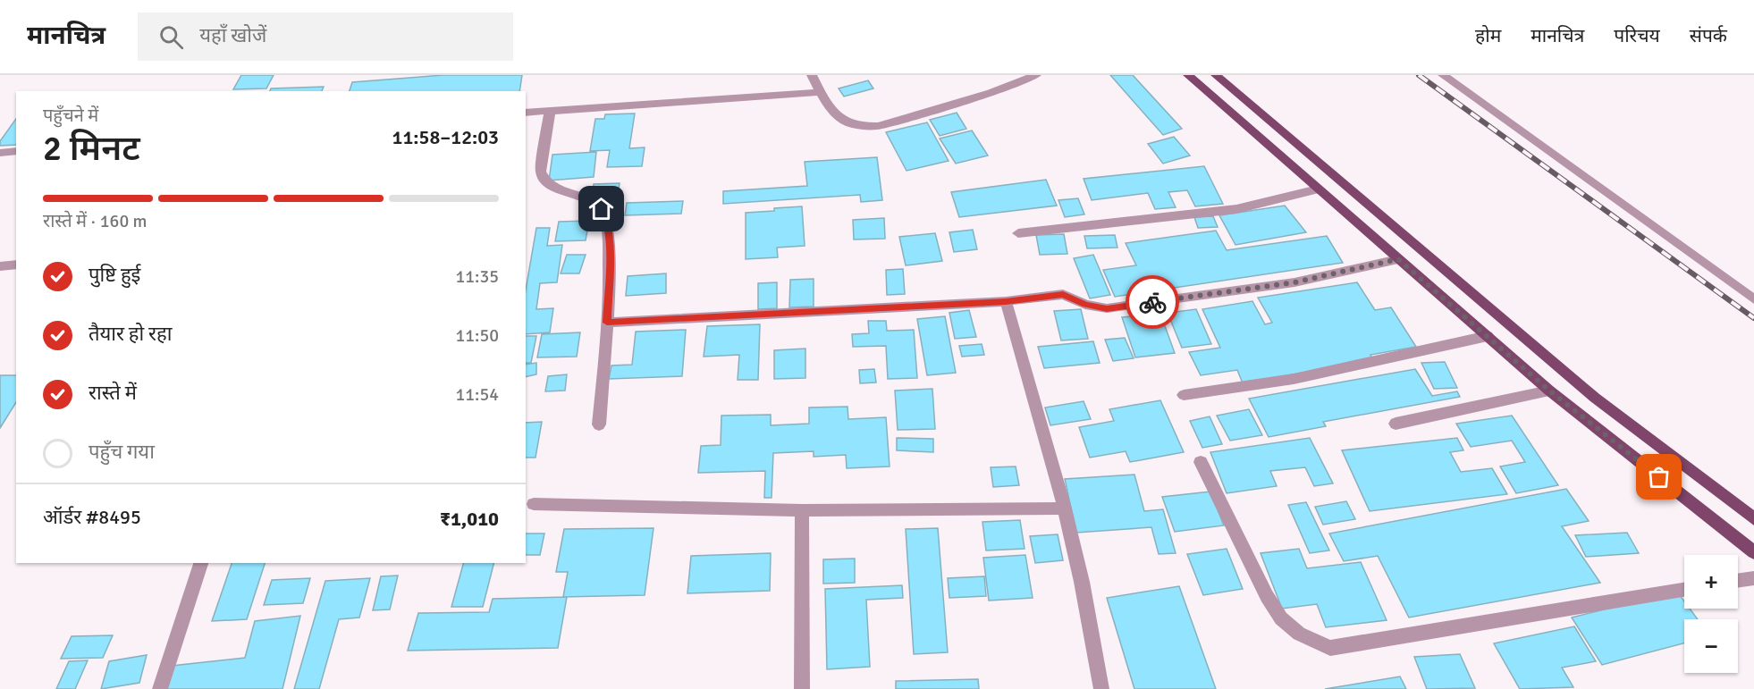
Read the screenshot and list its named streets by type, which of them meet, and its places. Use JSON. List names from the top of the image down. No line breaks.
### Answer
{"page":{"header":"मानचित्र","search":"यहाँ खोजें","nav":["होम","मानचित्र","परिचय","संपर्क"],"heading":["2 मिनट","पहुँचने में","11:58–12:03"],"panel":["ऑर्डर #8495","₹1,010"],"bar":"रास्ते में · 160 m","list":[["पुष्टि हुई","11:35"],["तैयार हो रहा","11:50"],["रास्ते में","11:54"],"पहुँच गया"],"map_buttons":["+","−"]}}
